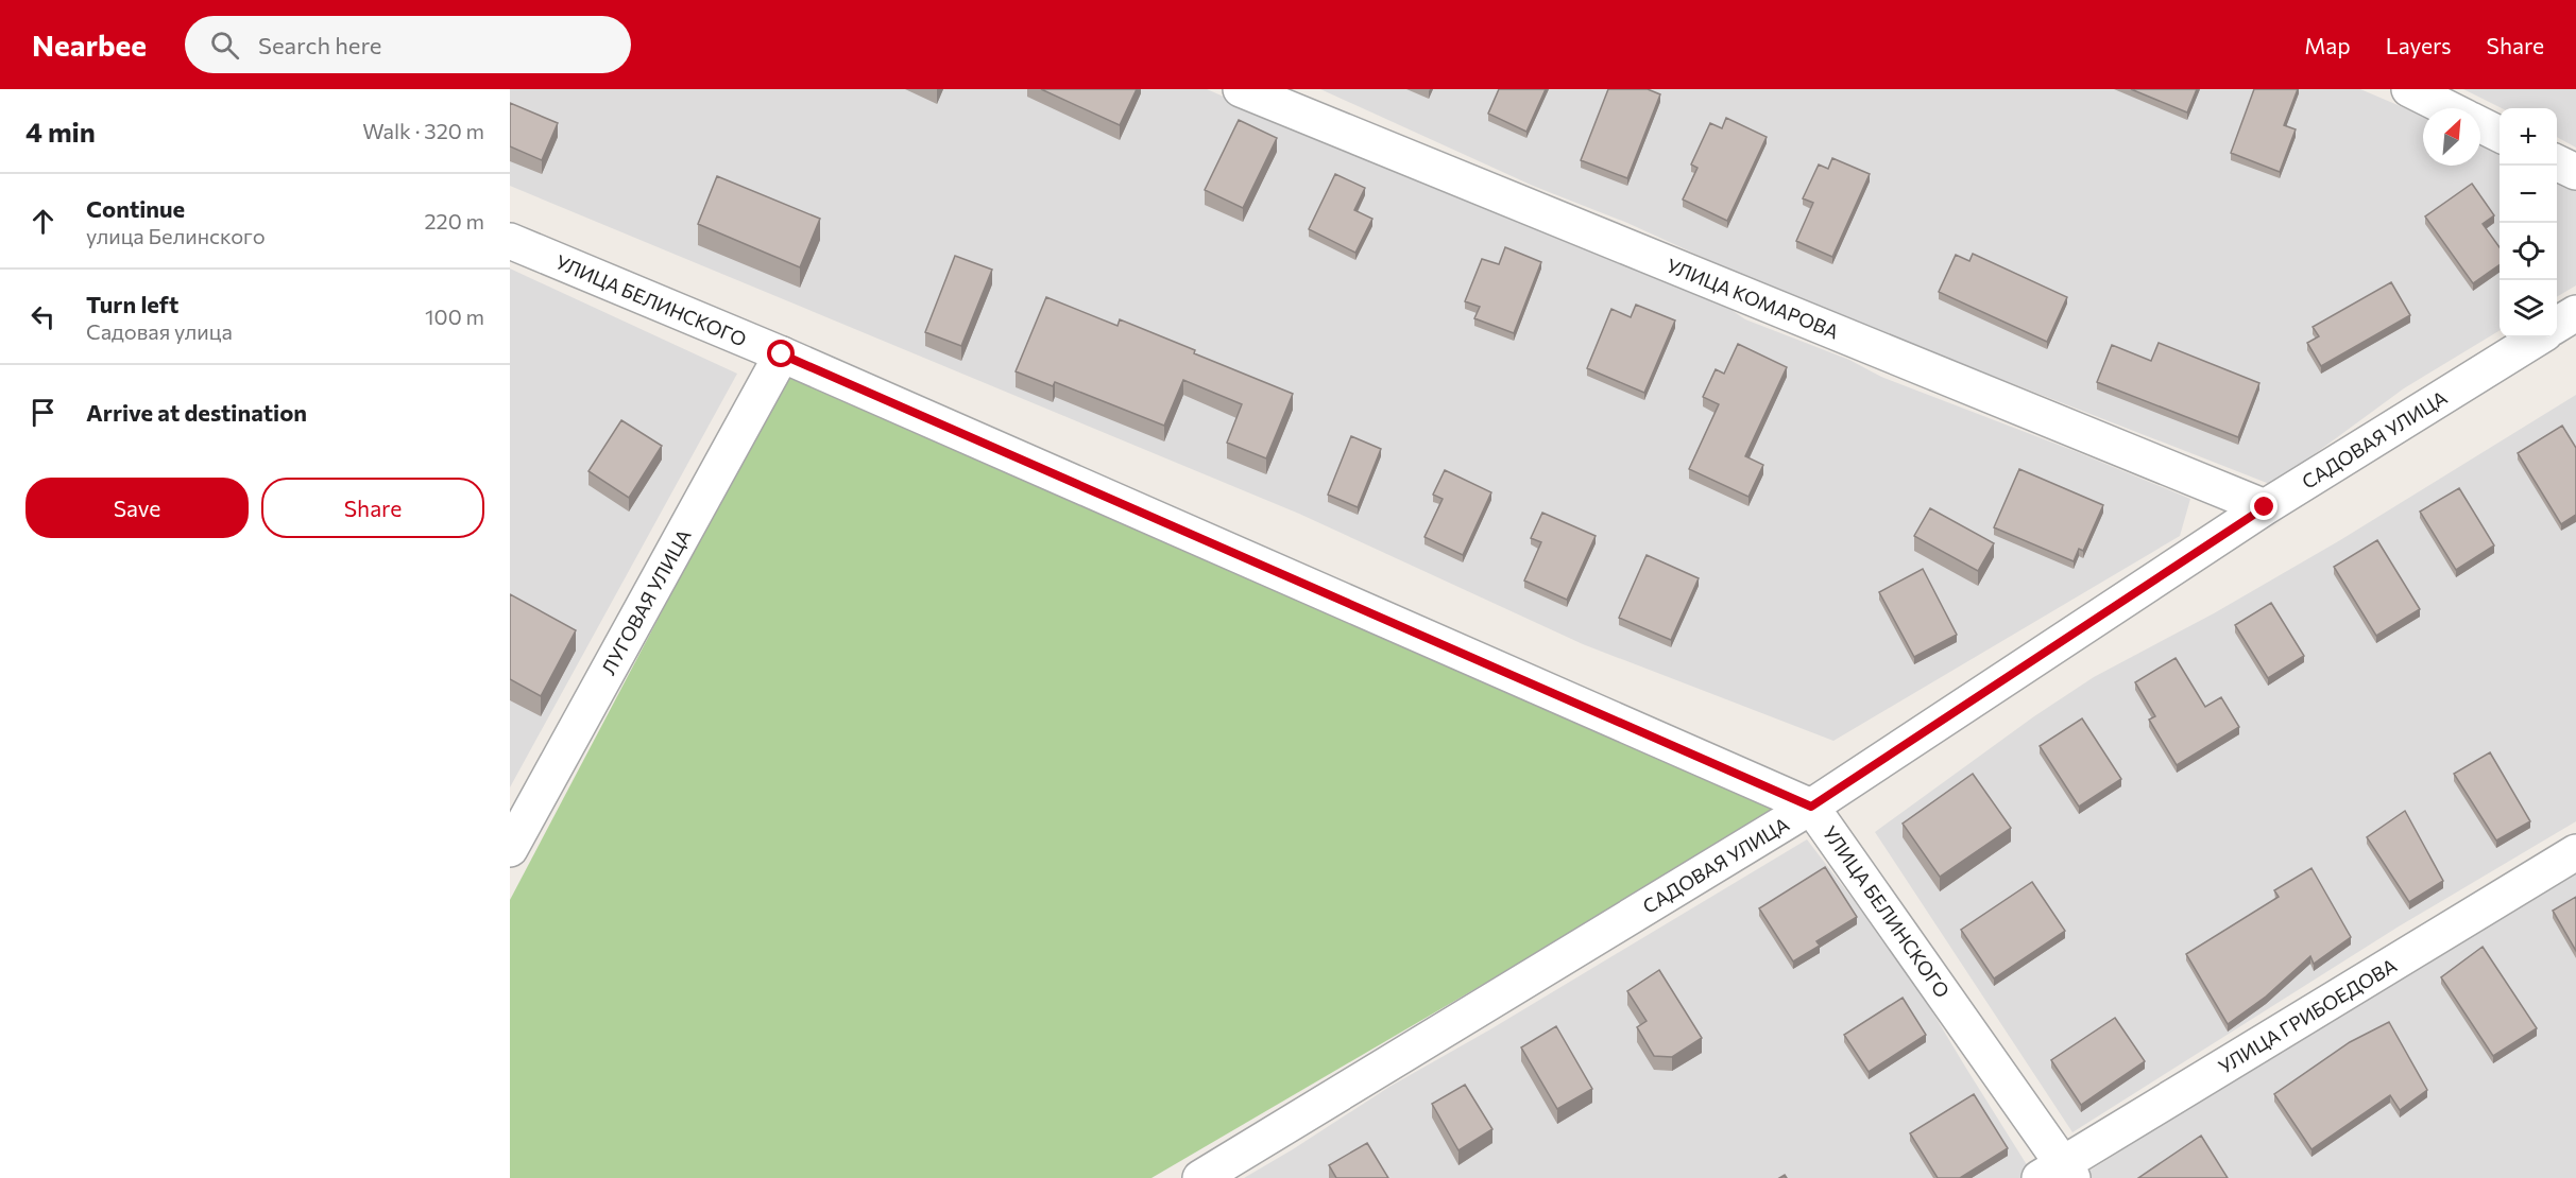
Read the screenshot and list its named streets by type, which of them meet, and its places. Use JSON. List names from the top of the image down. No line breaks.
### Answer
{"streets":{"street":["УЛИЦА КОМАРОВА","УЛИЦА БЕЛИНСКОГО","САДОВАЯ УЛИЦА","ЛУГОВАЯ УЛИЦА","УЛИЦА ГРИБОЕДОВА"]},"crossings":[["УЛИЦА КОМАРОВА","САДОВАЯ УЛИЦА"],["УЛИЦА БЕЛИНСКОГО","САДОВАЯ УЛИЦА"],["УЛИЦА БЕЛИНСКОГО","ЛУГОВАЯ УЛИЦА"],["УЛИЦА БЕЛИНСКОГО","УЛИЦА ГРИБОЕДОВА"]],"north":"top right","page":{"header":"Nearbee","search":"Search here","nav":["Map","Layers","Share"],"heading":["4 min","Walk · 320 m"],"map_buttons":["+","−"],"list":[["Continue","улица Белинского","220 m"],["Turn left","Садовая улица","100 m"],"Arrive at destination"],"buttons":["Save","Share"]}}
